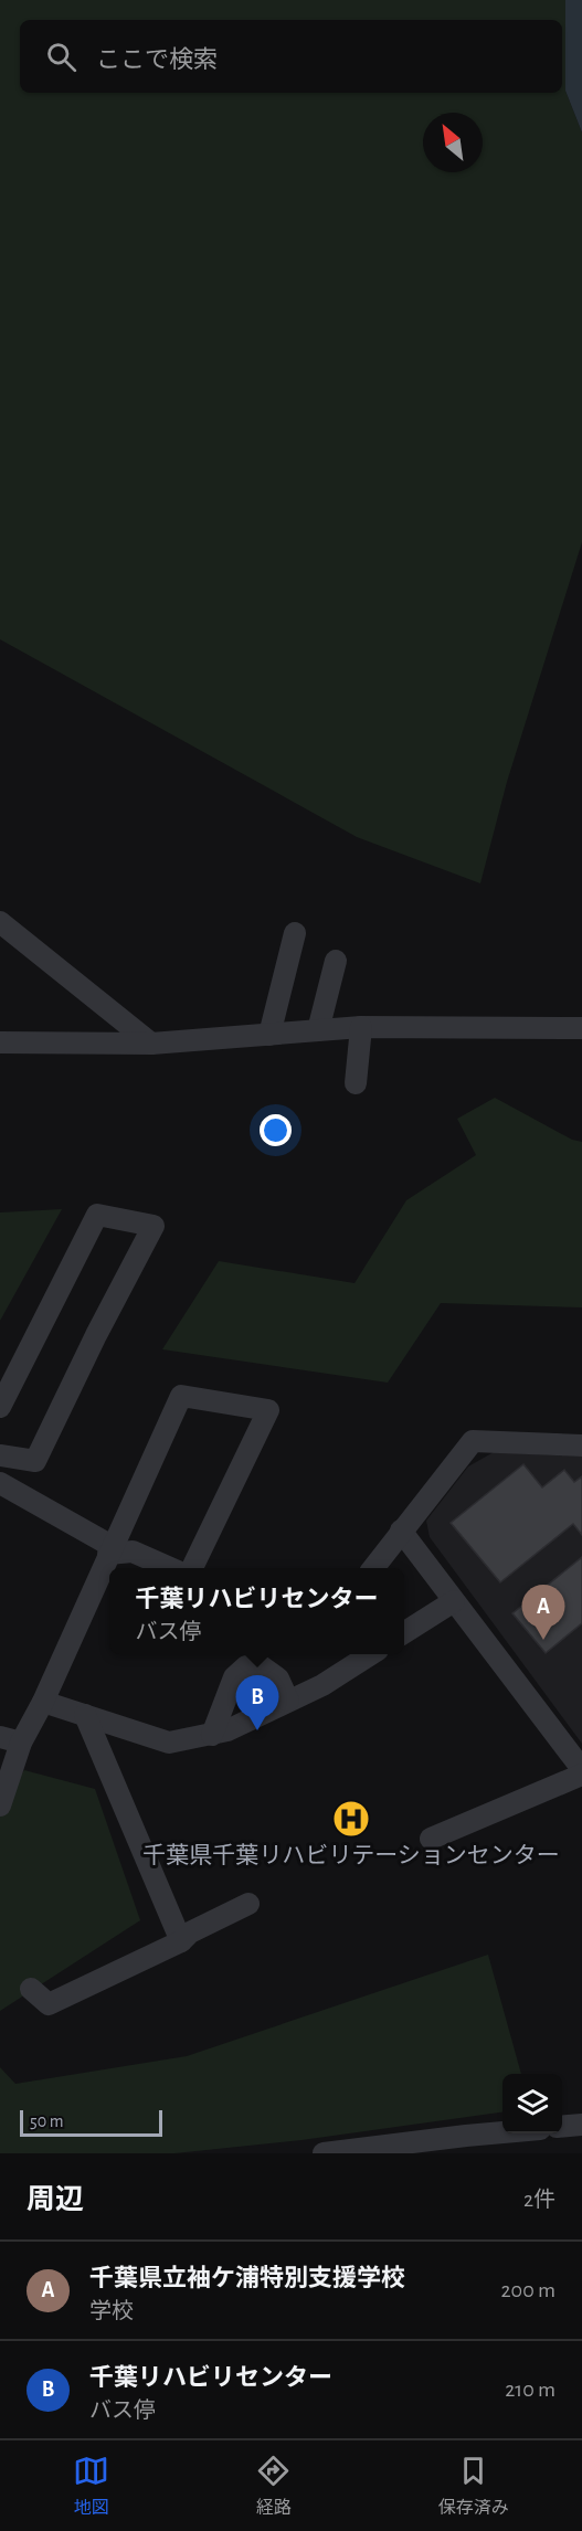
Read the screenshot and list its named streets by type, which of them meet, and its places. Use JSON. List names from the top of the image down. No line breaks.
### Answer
{"places":{"hospital":["千葉県千葉リハビリテーションセンター"]},"scale_bar":"50 m","north":"top left","page":{"search":"ここで検索","popup":["千葉リハビリセンター","バス停"],"pins":["A","B"],"scale":"50 m","heading":["周辺","2件"],"list":[{"mark":"A","name":"千葉県立袖ケ浦特別支援学校","note":"学校","value":"200 m"},{"mark":"B","name":"千葉リハビリセンター","note":"バス停","value":"210 m"}],"nav":["地図","経路","保存済み"]}}
